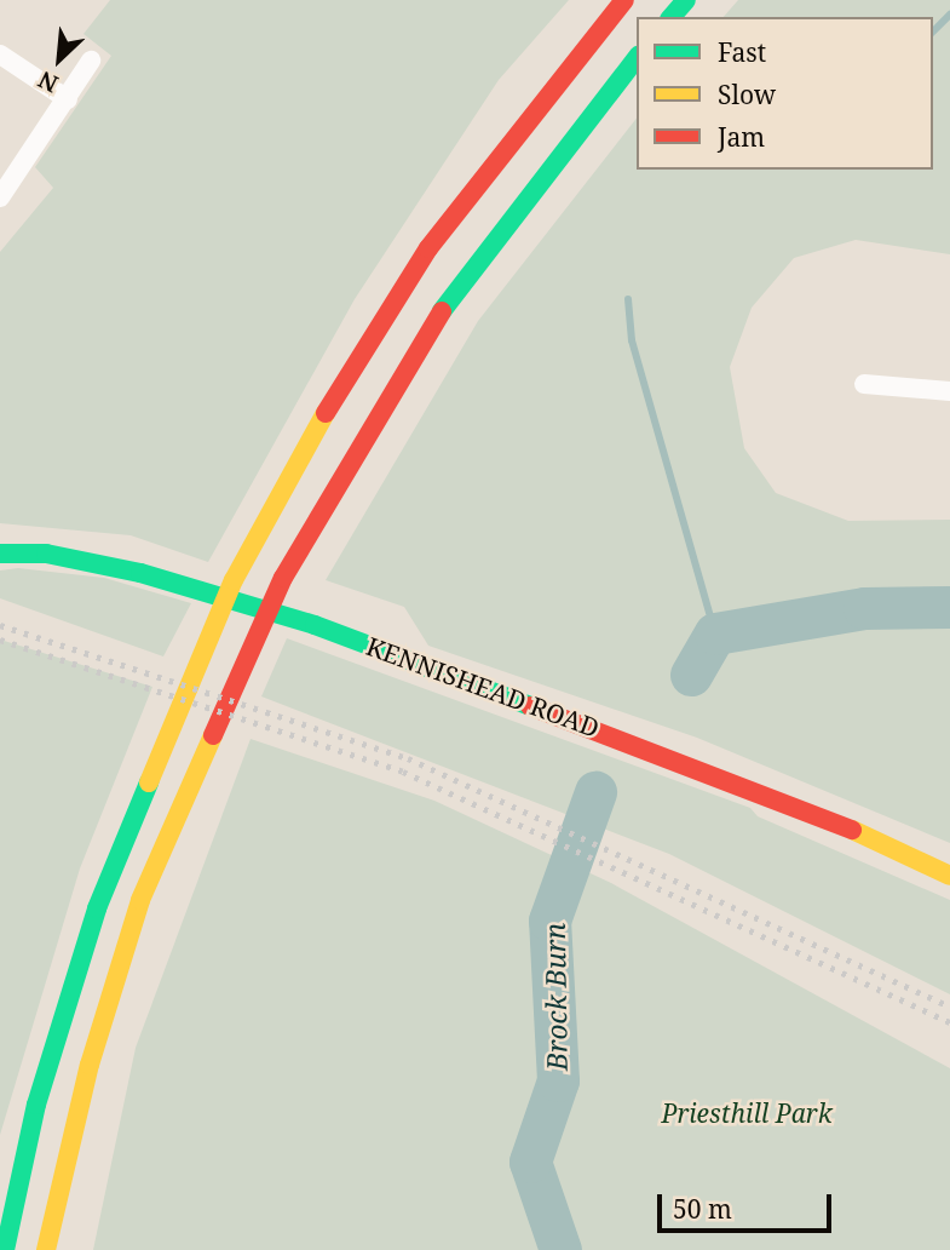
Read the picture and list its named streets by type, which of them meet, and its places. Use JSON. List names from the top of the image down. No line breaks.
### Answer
{"streets":{"main road":["KENNISHEAD ROAD"]},"water":["Brock Burn"],"parks":["Priesthill Park"],"legend":["Fast","Slow","Jam"],"scale_bar":"50 m","north":"bottom left"}
